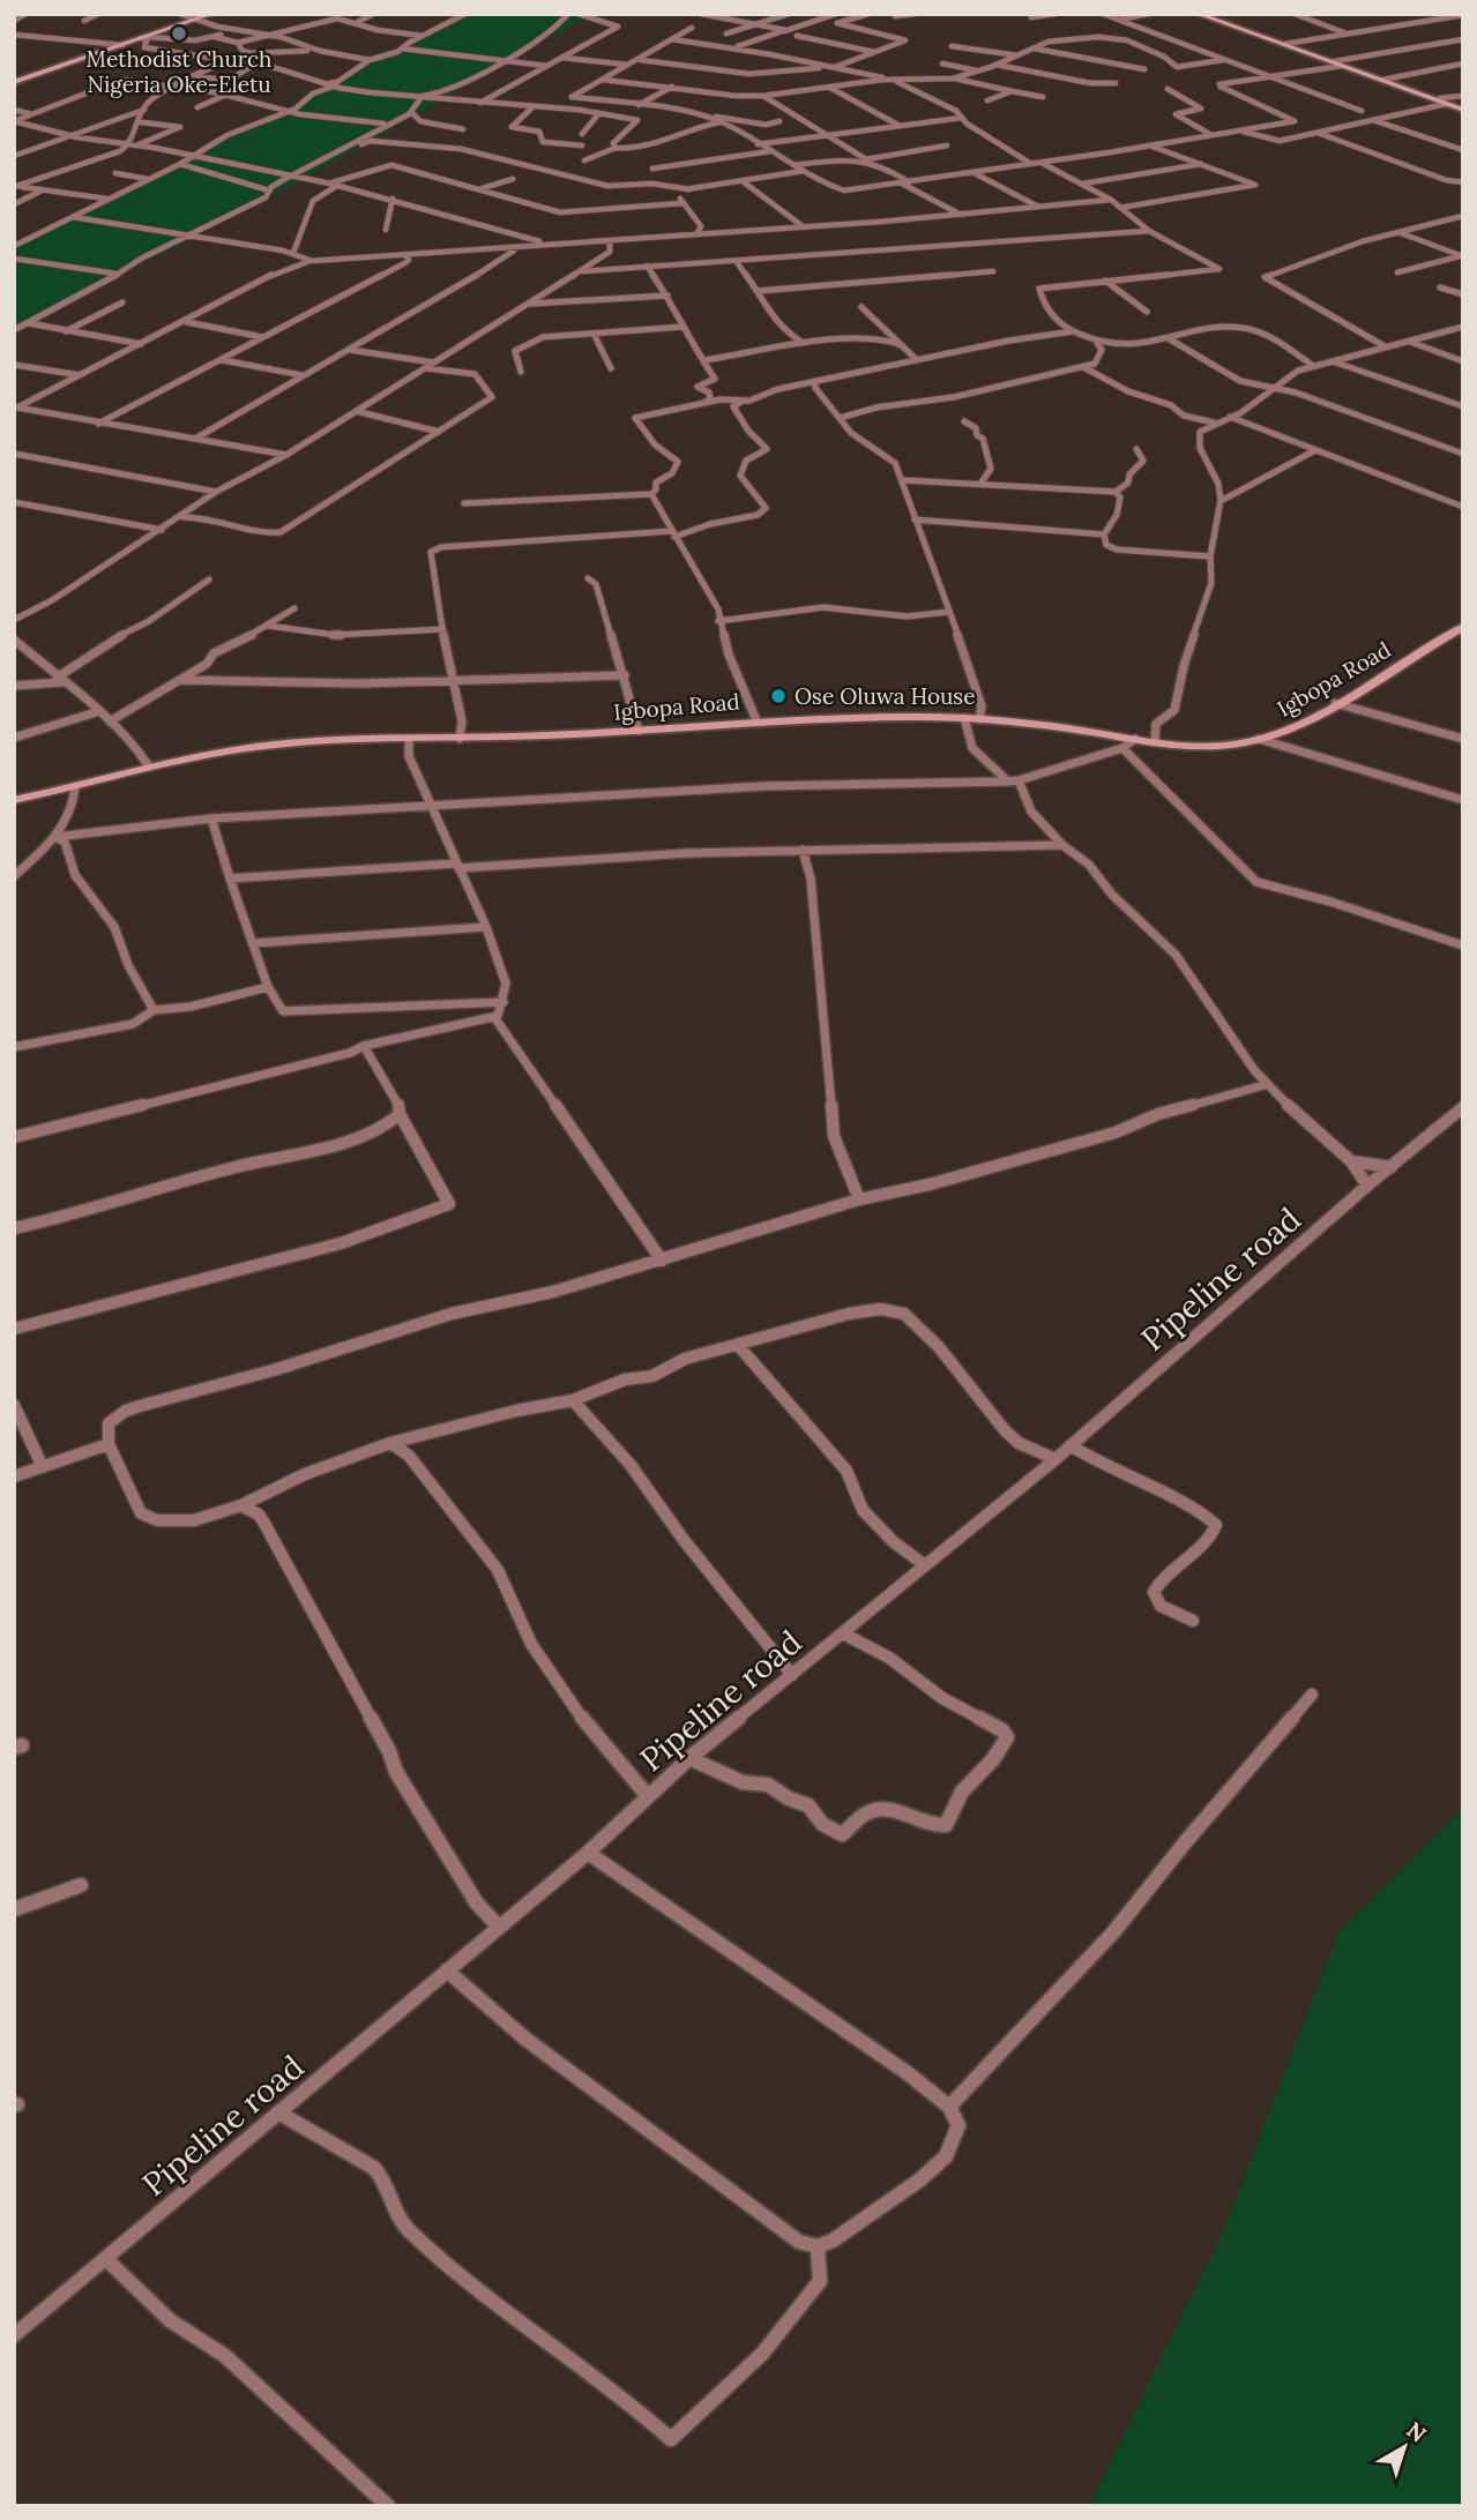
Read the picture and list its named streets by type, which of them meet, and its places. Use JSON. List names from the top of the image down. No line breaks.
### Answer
{"streets":{"street":["Igbopa Road","Pipeline road"]},"places":["Methodist Church Nigeria Oke-Eletu","Ose Oluwa House"],"north":"top right"}
